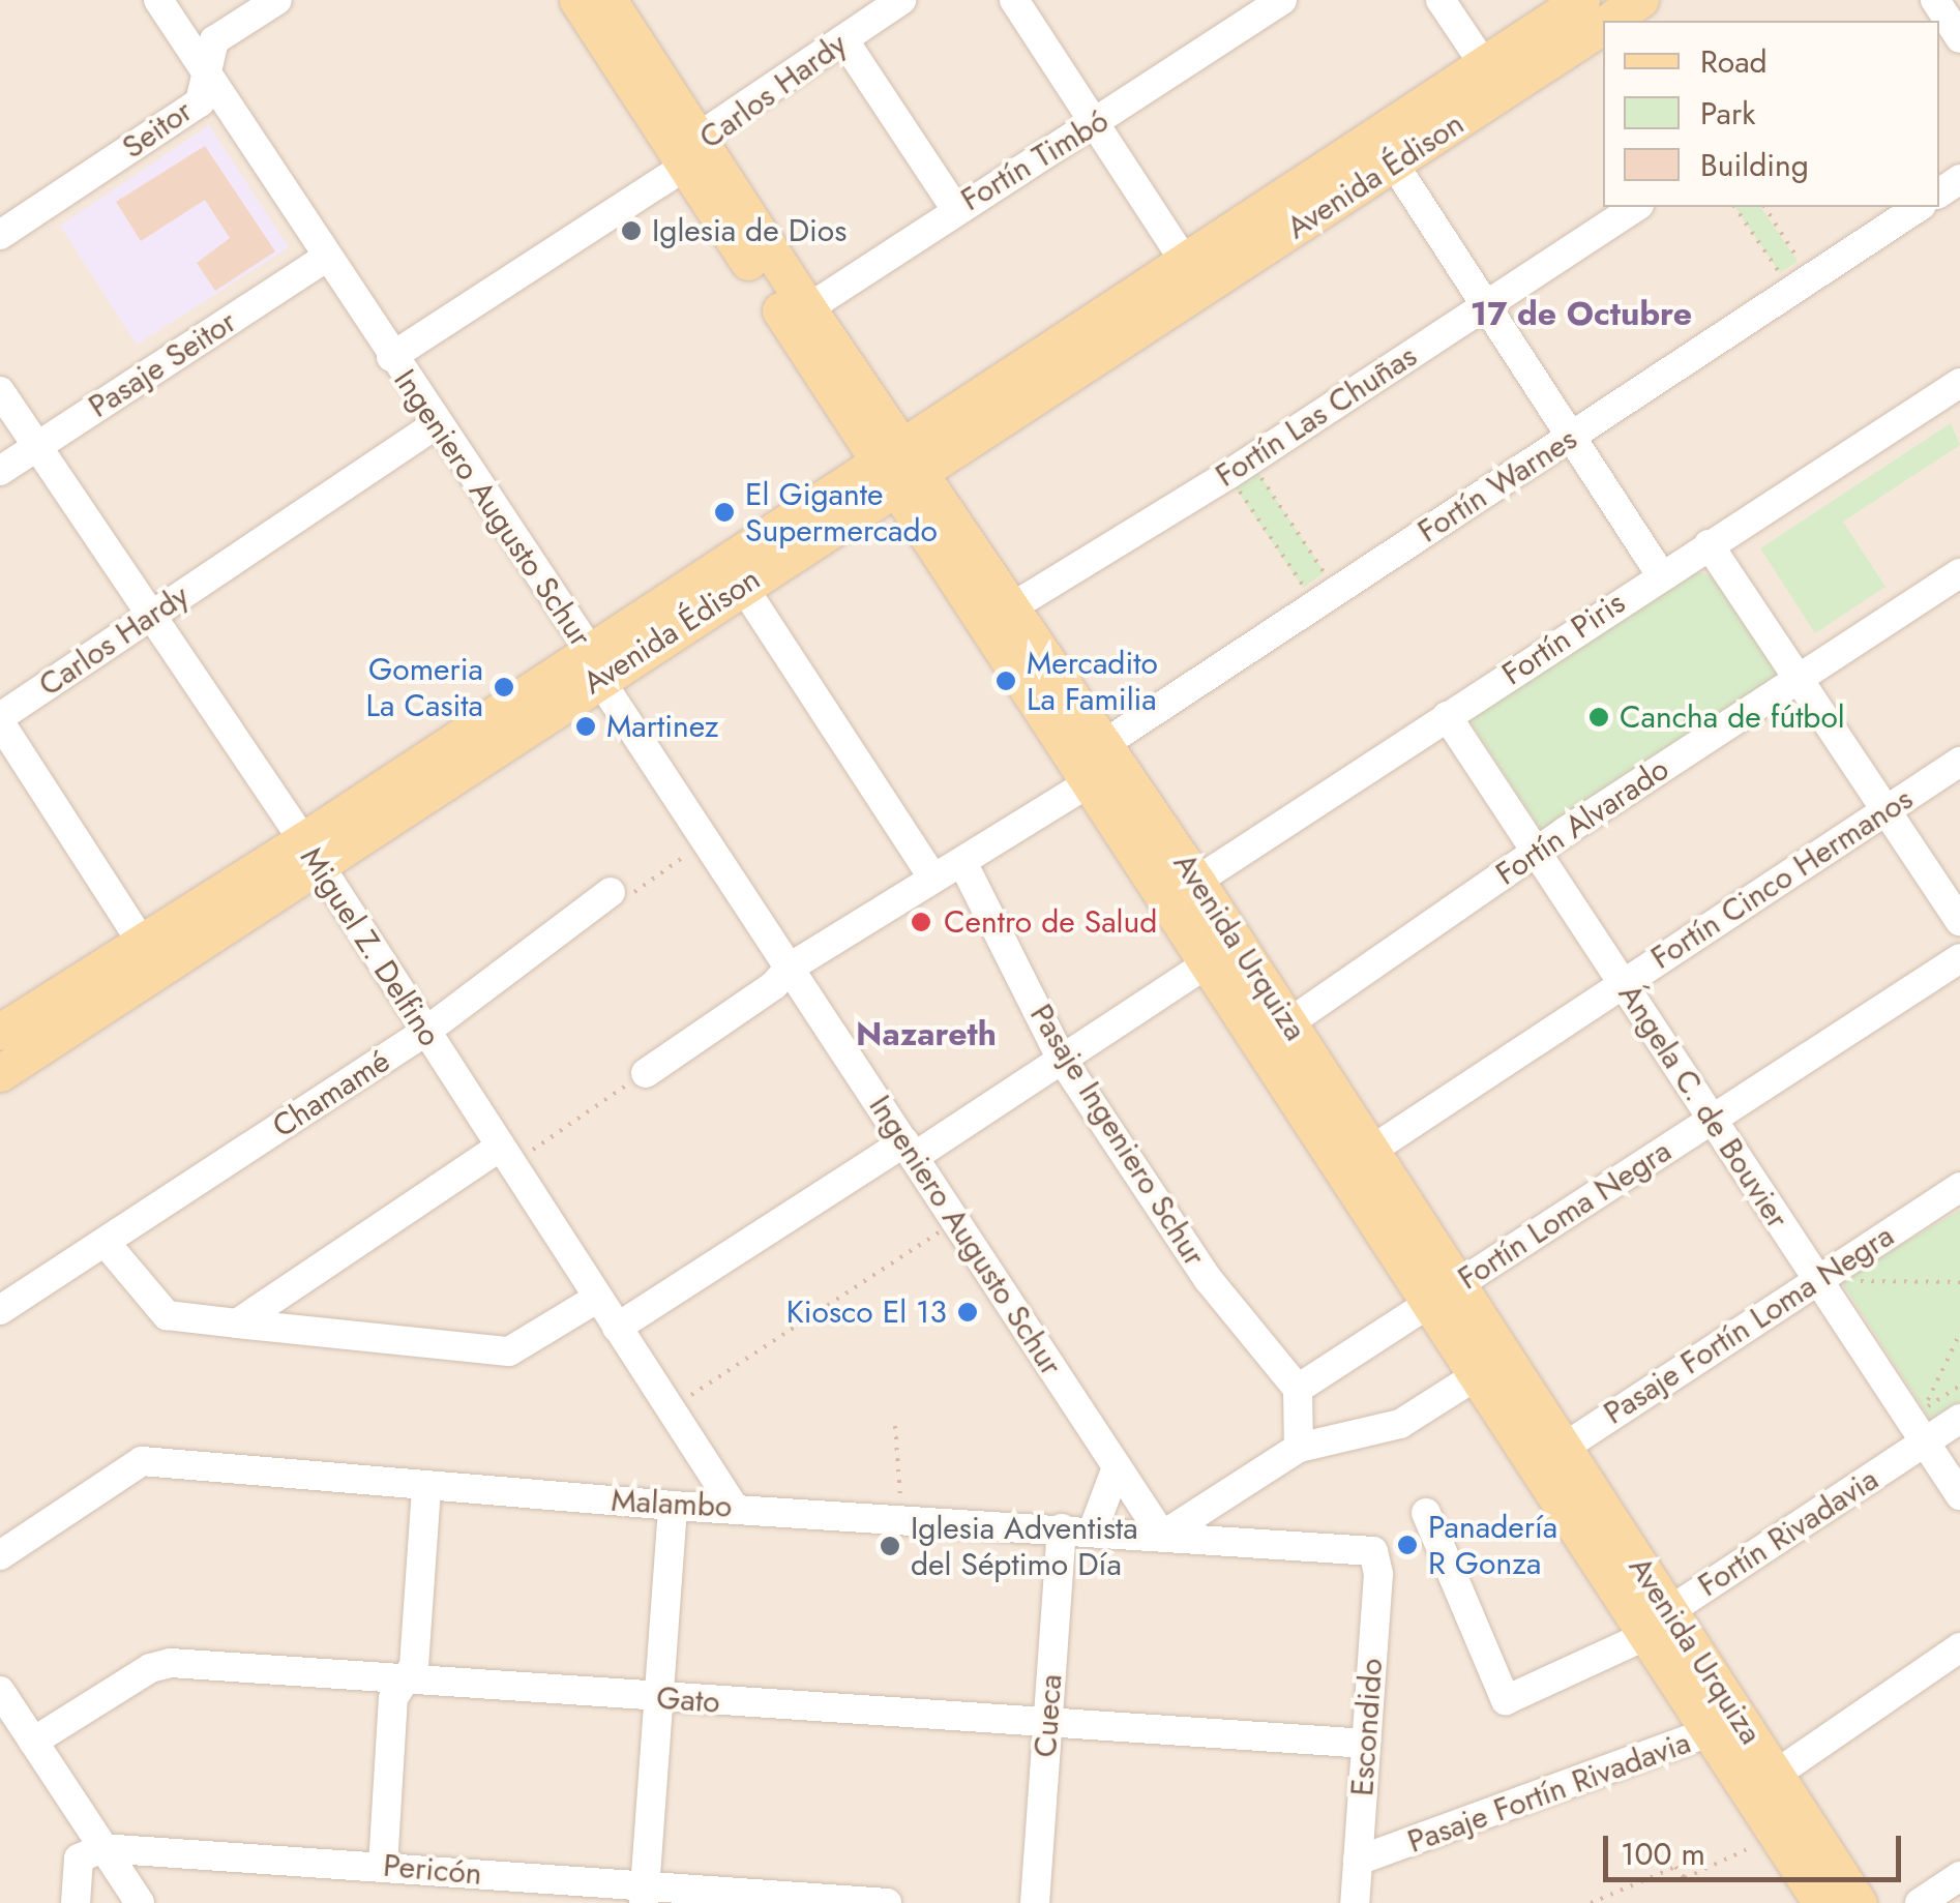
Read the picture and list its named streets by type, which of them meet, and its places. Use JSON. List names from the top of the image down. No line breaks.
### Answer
{"streets":{"main road":["Avenida Édison","Avenida Urquiza"],"street":["Carlos Hardy","Seitor","Fortín Timbó","Pasaje Seitor","Fortín Las Chuñas","Fortín Warnes","Ingeniero Augusto Schur","Fortín Piris","Fortín Alvarado","Fortín Cinco Hermanos","Miguel Z. Delfino","Chamamé","Ángela C. de Bouvier","Pasaje Ingeniero Schur","Fortín Loma Negra","Pasaje Fortín Loma Negra","Malambo","Fortín Rivadavia","Gato","Cueca","Escondido","Pasaje Fortín Rivadavia","Pericón"]},"crossings":[["Carlos Hardy","Ingeniero Augusto Schur"],["Carlos Hardy","Miguel Z. Delfino"],["Carlos Hardy","Avenida Urquiza"],["Seitor","Ingeniero Augusto Schur"],["Fortín Timbó","Avenida Urquiza"],["Avenida Édison","Ingeniero Augusto Schur"],["Avenida Édison","Miguel Z. Delfino"],["Avenida Édison","Avenida Urquiza"],["Pasaje Seitor","Ingeniero Augusto Schur"],["Pasaje Seitor","Miguel Z. Delfino"],["Fortín Las Chuñas","Avenida Urquiza"],["Fortín Warnes","Avenida Urquiza"],["Ingeniero Augusto Schur","Malambo"],["Fortín Piris","Avenida Urquiza"],["Fortín Piris","Ángela C. de Bouvier"],["Fortín Alvarado","Avenida Urquiza"],["Fortín Alvarado","Ángela C. de Bouvier"],["Fortín Cinco Hermanos","Avenida Urquiza"],["Fortín Cinco Hermanos","Ángela C. de Bouvier"],["Miguel Z. Delfino","Chamamé"],["Miguel Z. Delfino","Malambo"],["Avenida Urquiza","Fortín Loma Negra"],["Avenida Urquiza","Pasaje Fortín Loma Negra"],["Avenida Urquiza","Fortín Rivadavia"],["Avenida Urquiza","Pasaje Fortín Rivadavia"],["Ángela C. de Bouvier","Fortín Loma Negra"],["Ángela C. de Bouvier","Pasaje Fortín Loma Negra"],["Ángela C. de Bouvier","Fortín Rivadavia"],["Pasaje Ingeniero Schur","Fortín Loma Negra"],["Malambo","Cueca"],["Malambo","Escondido"],["Gato","Cueca"],["Gato","Escondido"],["Escondido","Pasaje Fortín Rivadavia"]],"districts":["17 de Octubre","Nazareth"],"places":["Iglesia de Dios","El Gigante Supermercado","Mercadito La Familia","Gomeria La Casita","Cancha de fútbol","Martinez","Centro de Salud","Kiosco El 13","Panadería R Gonza","Iglesia Adventista del Séptimo Día"],"legend":["Road","Park","Building"],"scale_bar":"100 m"}
